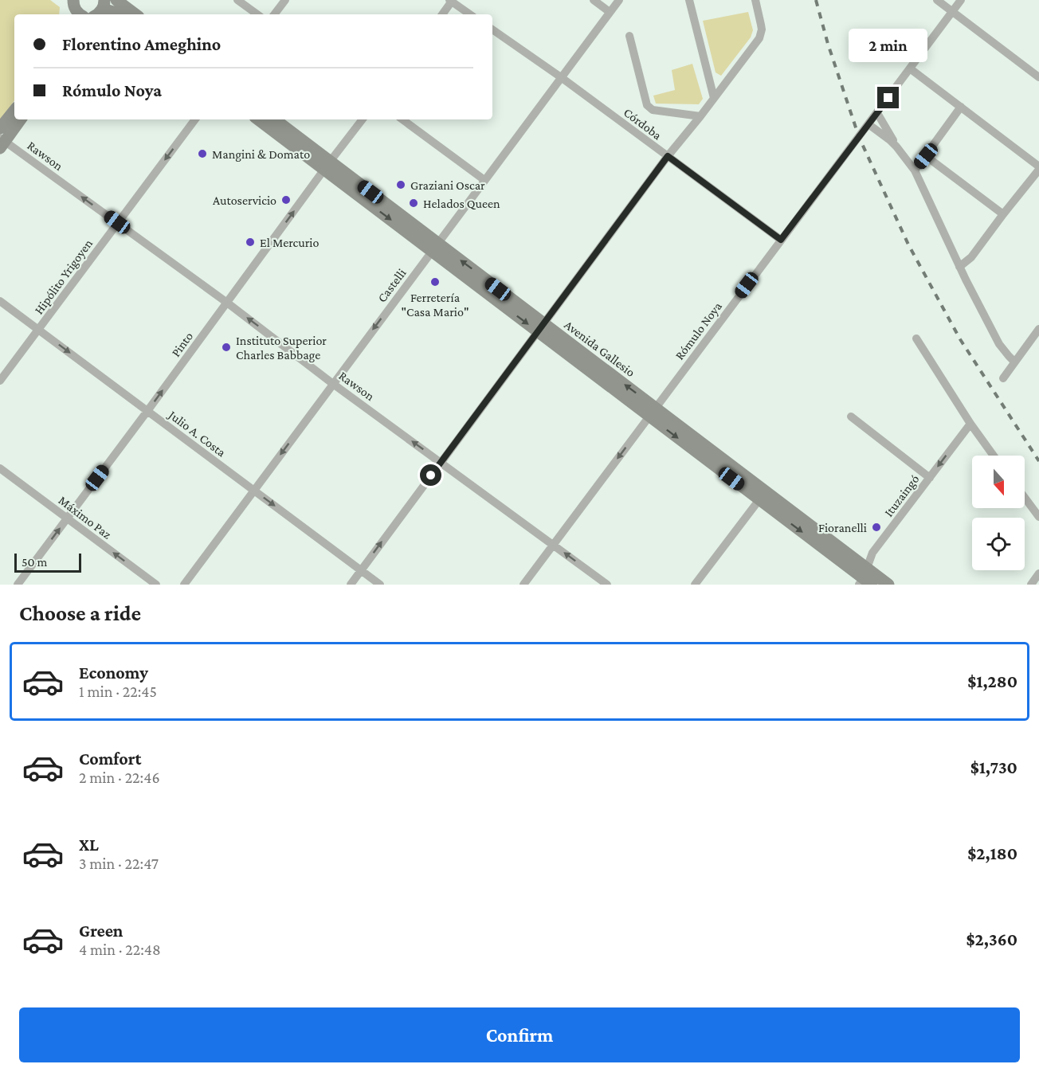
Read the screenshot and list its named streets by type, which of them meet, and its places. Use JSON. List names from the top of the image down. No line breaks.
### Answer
{"streets":{"main road":["Avenida Gallesio"],"street":["Córdoba","Rawson","Hipólito Yrigoyen","Castelli","Rómulo Noya","Pinto","Julio A. Costa","Ituzaingó","Máximo Paz"]},"crossings":[["Córdoba","Castelli"],["Córdoba","Rómulo Noya"],["Rawson","Hipólito Yrigoyen"],["Rawson","Castelli"],["Rawson","Rómulo Noya"],["Rawson","Pinto"],["Hipólito Yrigoyen","Julio A. Costa"],["Castelli","Avenida Gallesio"],["Castelli","Julio A. Costa"],["Rómulo Noya","Avenida Gallesio"],["Pinto","Avenida Gallesio"],["Pinto","Julio A. Costa"],["Pinto","Máximo Paz"],["Avenida Gallesio","Ituzaingó"]],"one_way":["Rawson","Hipólito Yrigoyen","Castelli","Pinto","Julio A. Costa","Ituzaingó","Máximo Paz"],"places":["Mangini & Domato","Graziani Oscar","Autoservicio","Helados Queen","El Mercurio","Ferretería \"Casa Mario\"","Instituto Superior Charles Babbage","Fioranelli"],"scale_bar":"50 m","north":"bottom","page":{"banner":["Florentino Ameghino","Rómulo Noya"],"bubble":"2 min","scale":"50 m","heading":"Choose a ride","list":[{"name":"Economy","note":"1 min · 22:45","value":"$1,280"},{"name":"Comfort","note":"2 min · 22:46","value":"$1,730"},{"name":"XL","note":"3 min · 22:47","value":"$2,180"},{"name":"Green","note":"4 min · 22:48","value":"$2,360"}],"buttons":"Confirm"}}
